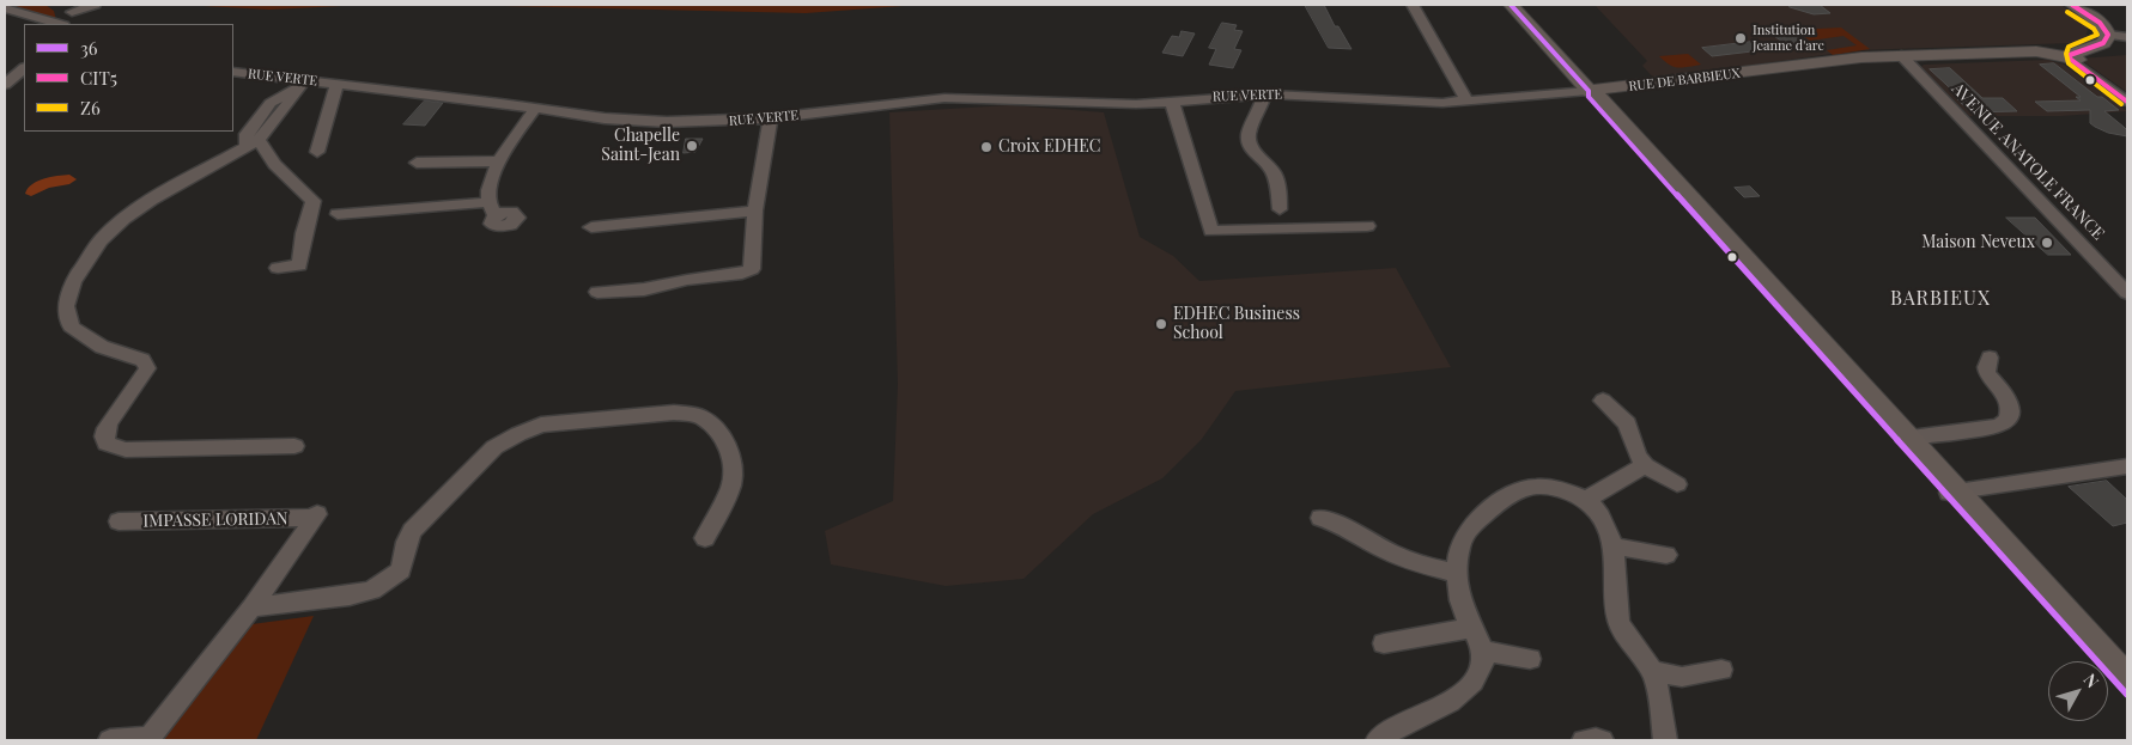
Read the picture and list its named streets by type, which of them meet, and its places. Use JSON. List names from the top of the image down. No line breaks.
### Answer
{"streets":{"main road":["RUE DE BARBIEUX"],"street":["RUE VERTE","AVENUE ANATOLE FRANCE","IMPASSE LORIDAN"]},"crossings":[["RUE VERTE","RUE DE BARBIEUX"],["RUE DE BARBIEUX","AVENUE ANATOLE FRANCE"]],"districts":["BARBIEUX"],"places":["Institution Jeanne d'arc","Chapelle Saint-Jean","Croix EDHEC","Maison Neveux","EDHEC Business School"],"lines":["transit line 36","transit line CIT5","transit line Z6"],"legend":["36","CIT5","Z6"],"north":"top right"}
